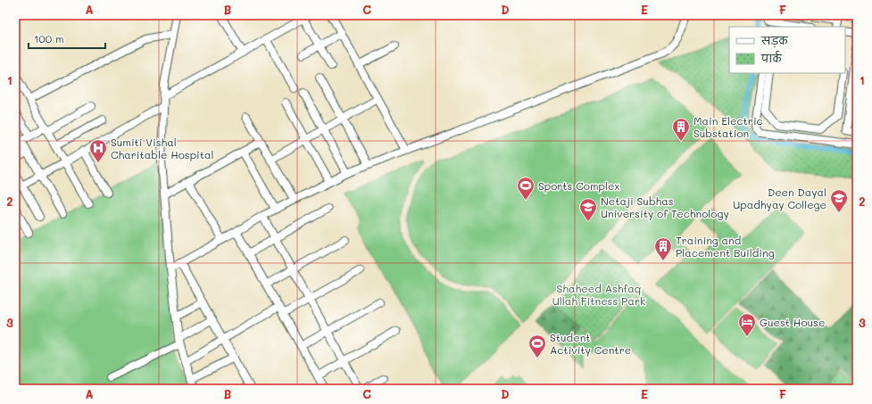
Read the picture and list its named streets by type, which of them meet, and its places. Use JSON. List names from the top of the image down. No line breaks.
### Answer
{"parks":["Shaheed Ashfaq Ullah Fitness Park"],"places":{"building":["Main Electric Substation","Training and Placement Building"],"hospital":["Sumiti Vishal Charitable Hospital"],"sports":["Sports Complex","Student Activity Centre"],"school or university":["Deen Dayal Upadhyay College","Netaji Subhas University of Technology"],"hotel":["Guest House"]},"legend":["सड़क","पार्क"],"scale_bar":"100 m","grid":{"columns":["A","B","C","D","E","F"],"rows":["1","2","3"]}}
